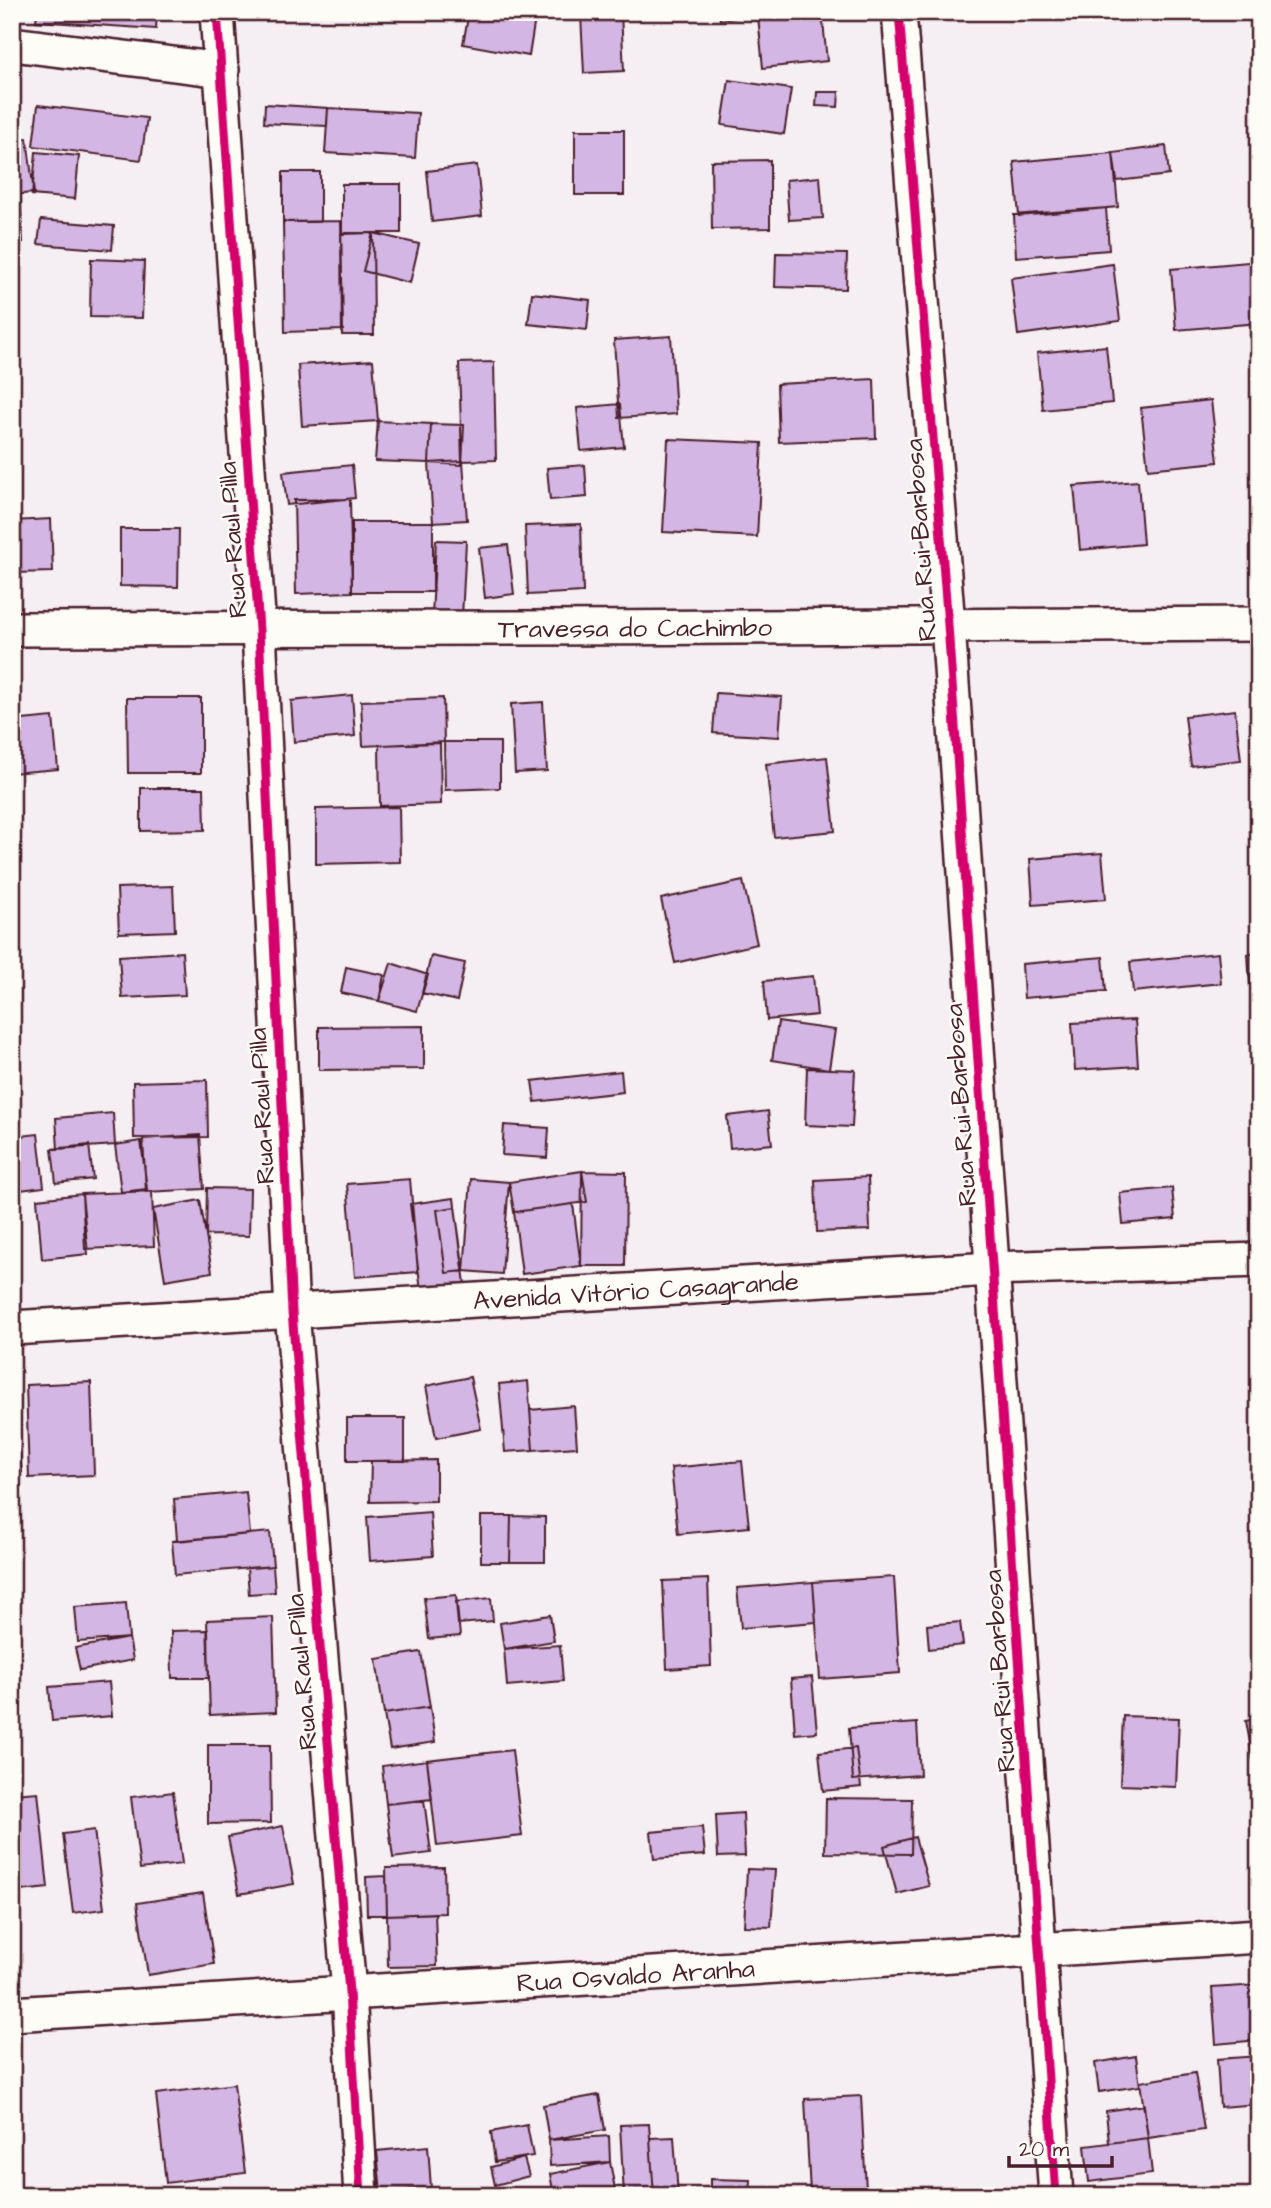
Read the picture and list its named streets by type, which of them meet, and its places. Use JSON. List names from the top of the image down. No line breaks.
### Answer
{"streets":{"street":["Rua Raul Pilla","Rua Rui Barbosa","Travessa do Cachimbo","Avenida Vitório Casagrande","Rua Osvaldo Aranha"]},"crossings":[["Rua Raul Pilla","Travessa do Cachimbo"],["Rua Raul Pilla","Avenida Vitório Casagrande"],["Rua Raul Pilla","Rua Osvaldo Aranha"],["Rua Rui Barbosa","Travessa do Cachimbo"],["Rua Rui Barbosa","Avenida Vitório Casagrande"],["Rua Rui Barbosa","Rua Osvaldo Aranha"]],"scale_bar":"20 m"}
